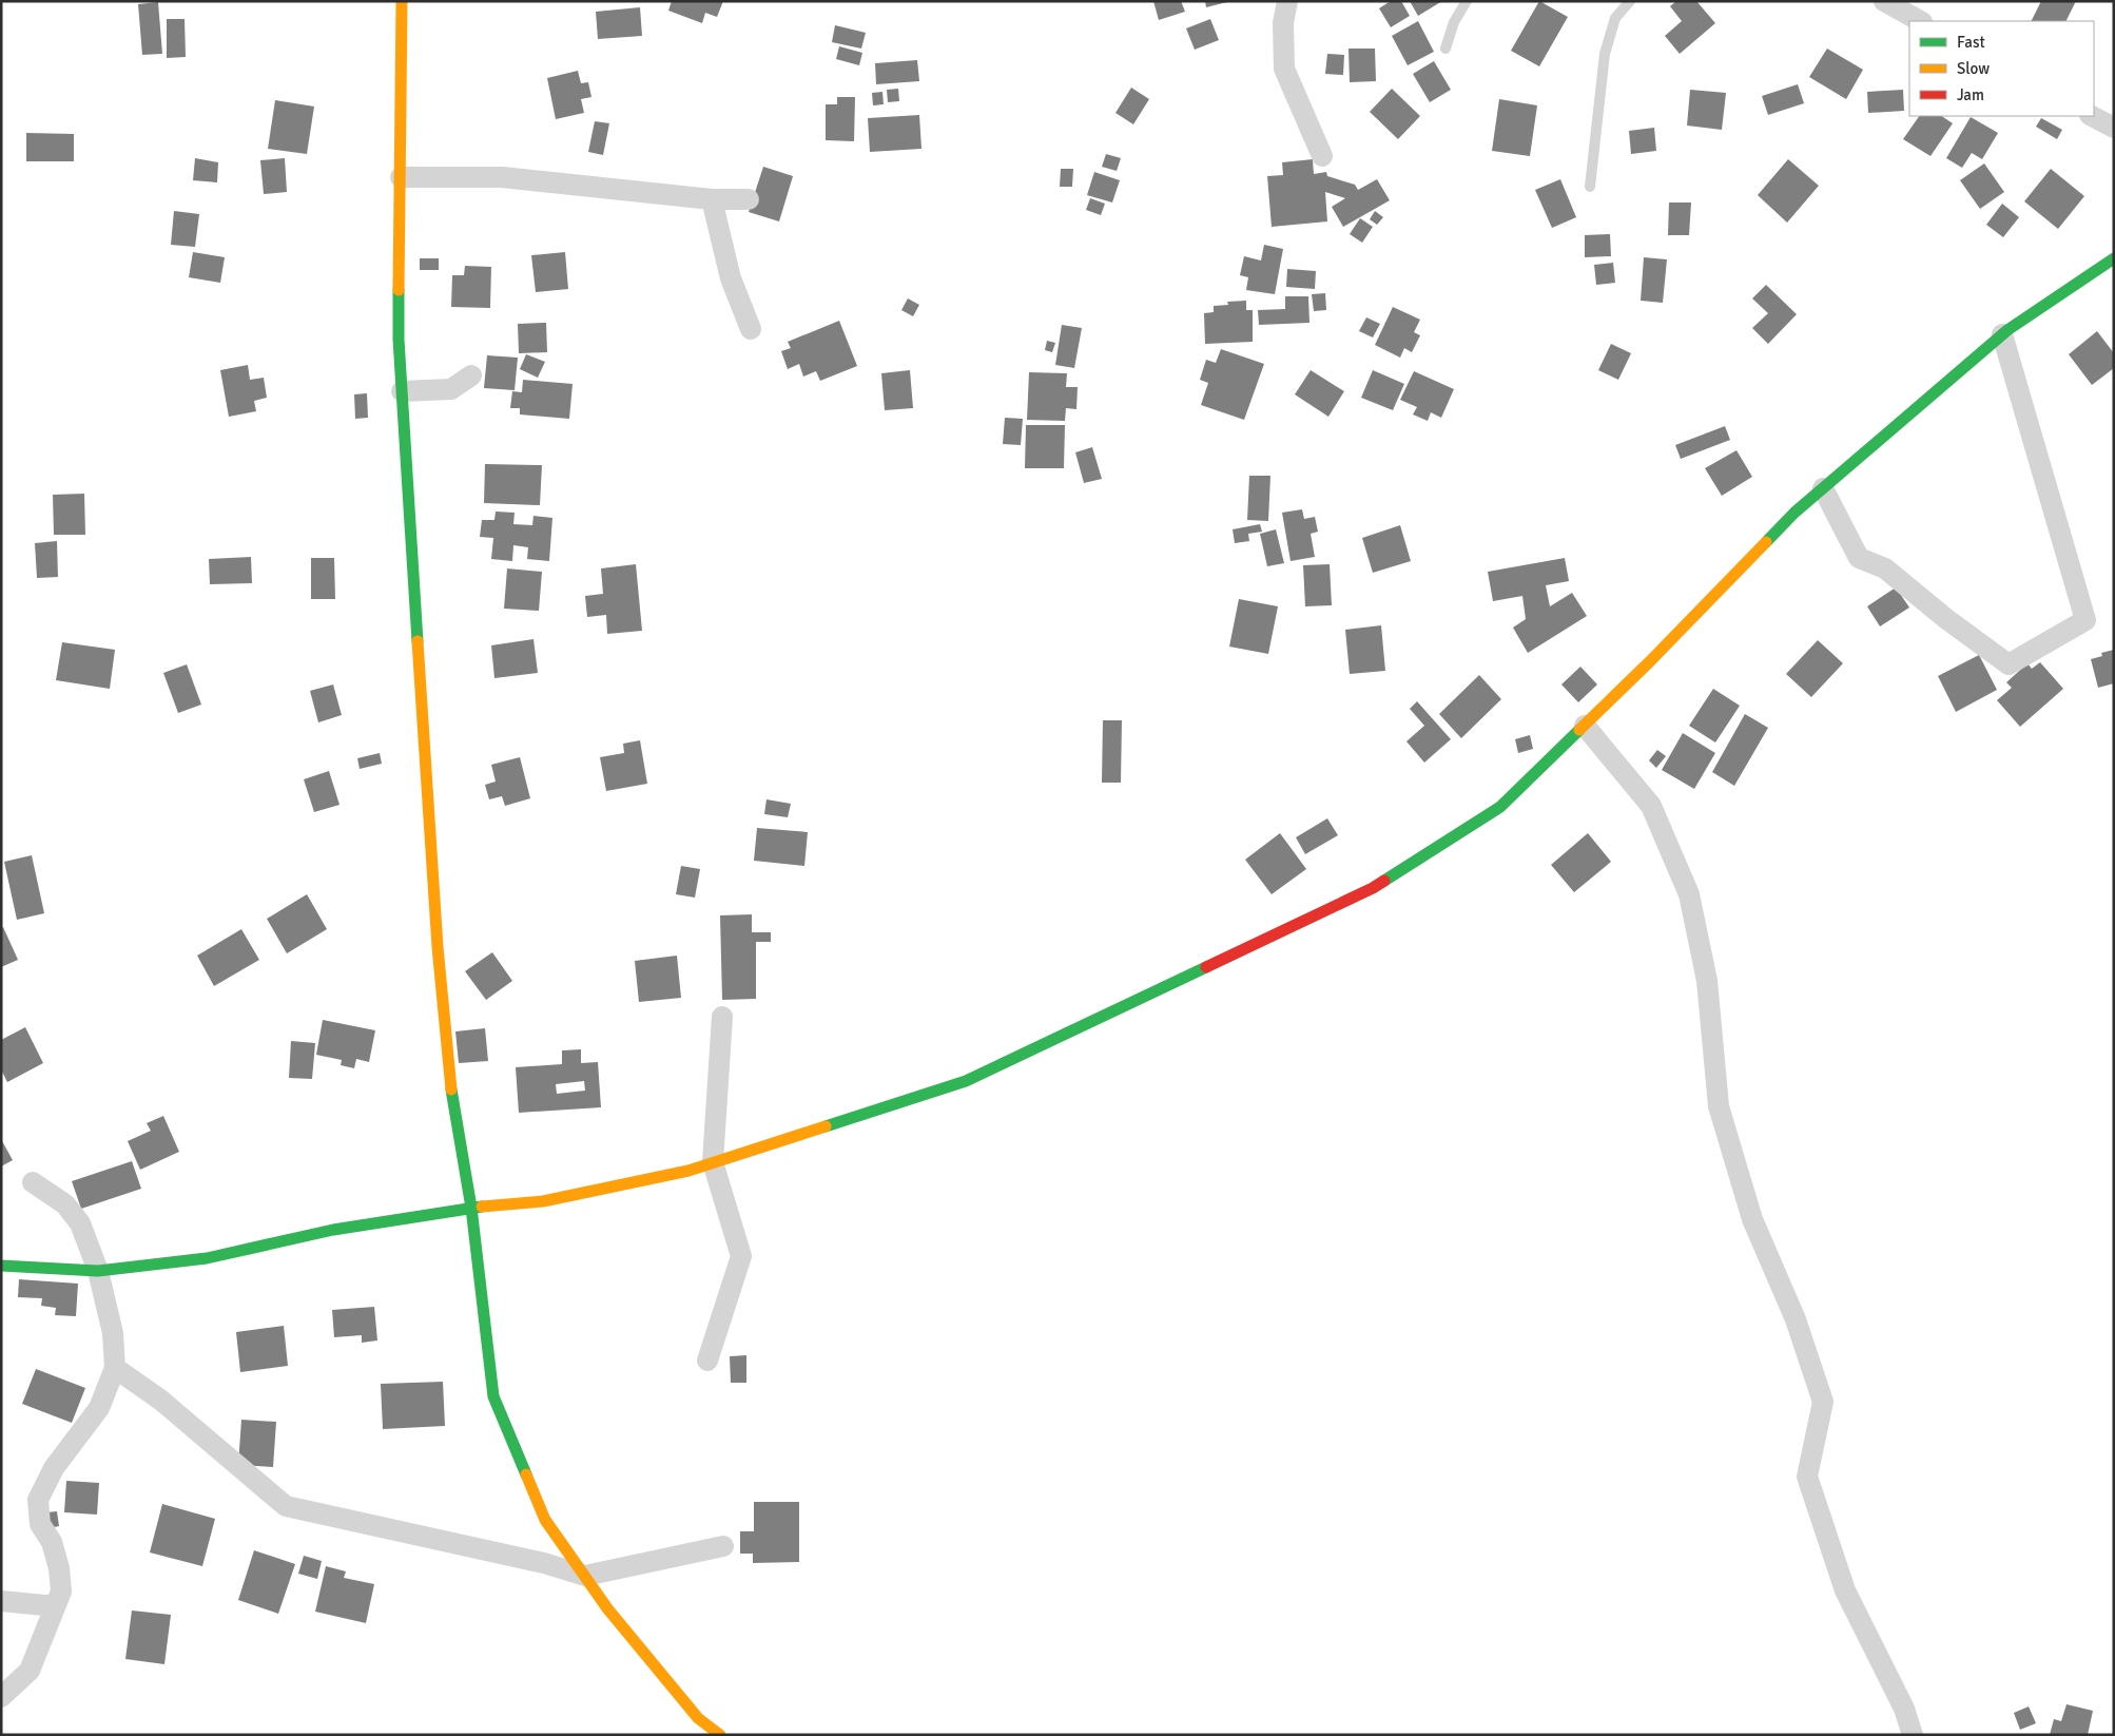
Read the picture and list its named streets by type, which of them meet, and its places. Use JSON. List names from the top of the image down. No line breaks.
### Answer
{"legend":["Fast","Slow","Jam"]}
